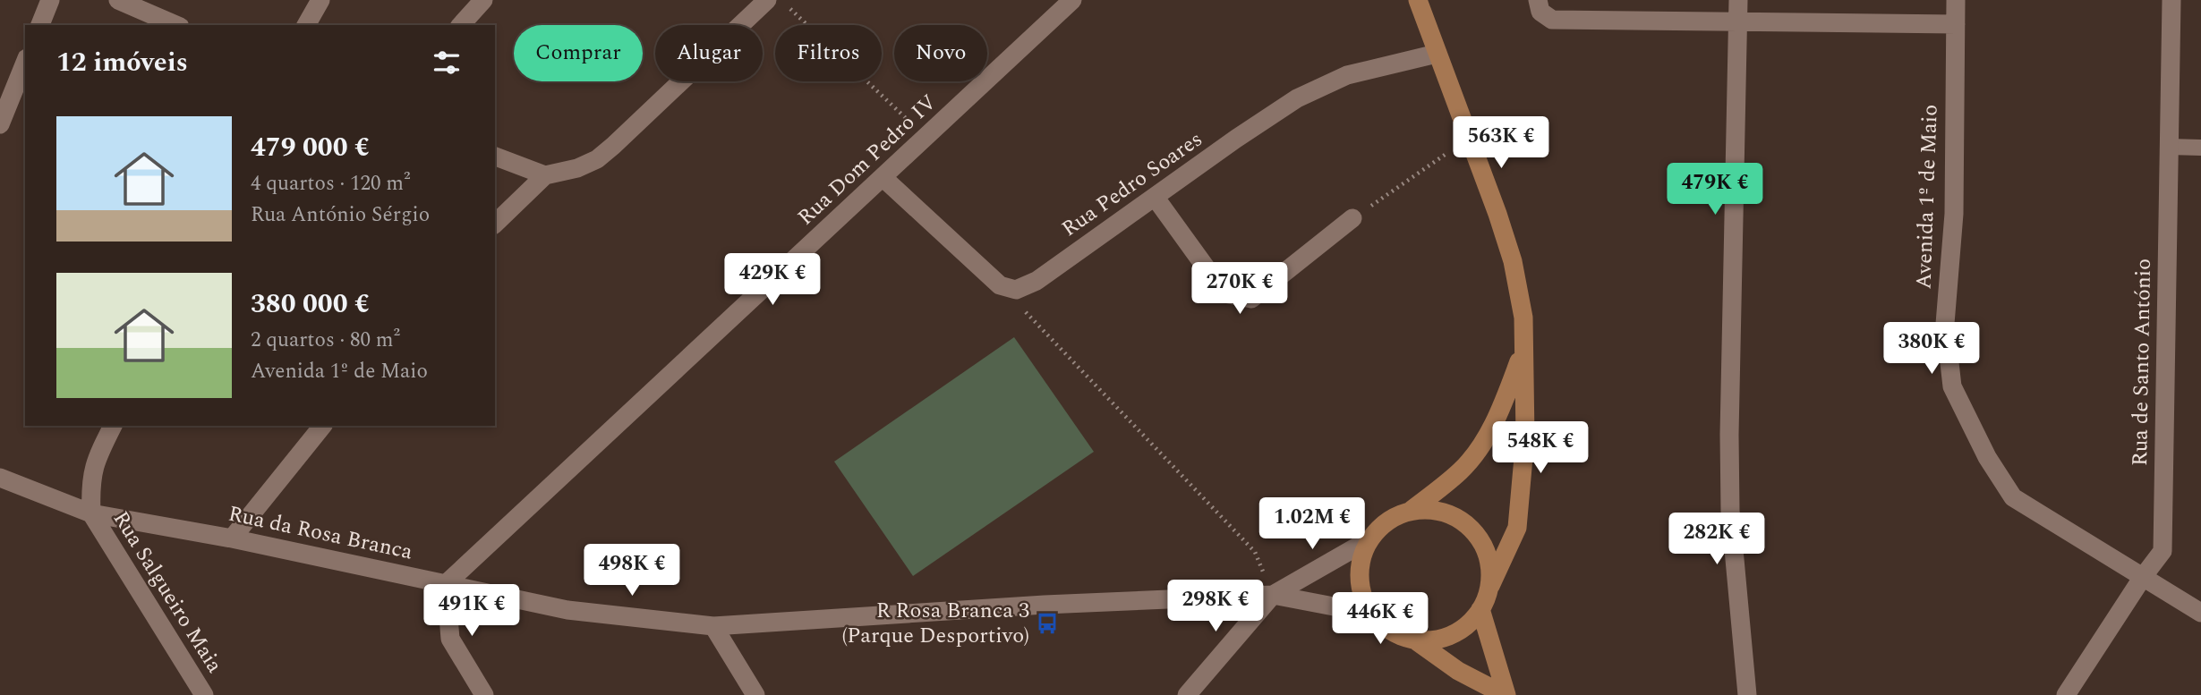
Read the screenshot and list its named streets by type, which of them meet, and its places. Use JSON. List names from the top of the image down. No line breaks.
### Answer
{"streets":{"street":["Rua Dom Pedro IV","Rua Pedro Soares","Avenida 1º de Maio","Rua de Santo António","Rua da Rosa Branca","Rua Salgueiro Maia"]},"crossings":[["Rua Dom Pedro IV","Rua da Rosa Branca"],["Avenida 1º de Maio","Rua de Santo António"],["Rua da Rosa Branca","Rua Salgueiro Maia"]],"places":{"bus stop":["R Rosa Branca 3 (Parque Desportivo)"]},"page":{"chip":["Comprar","Alugar","Filtros","Novo"],"heading":"12 imóveis","list":[{"name":"479 000 €","note":"4 quartos · 120 m² · Rua António Sérgio"},{"name":"380 000 €","note":"2 quartos · 80 m² · Avenida 1º de Maio"}],"price":["563K €","479K €","429K €","270K €","380K €","548K €","1.02M €","282K €","498K €","298K €","491K €","446K €"]}}
